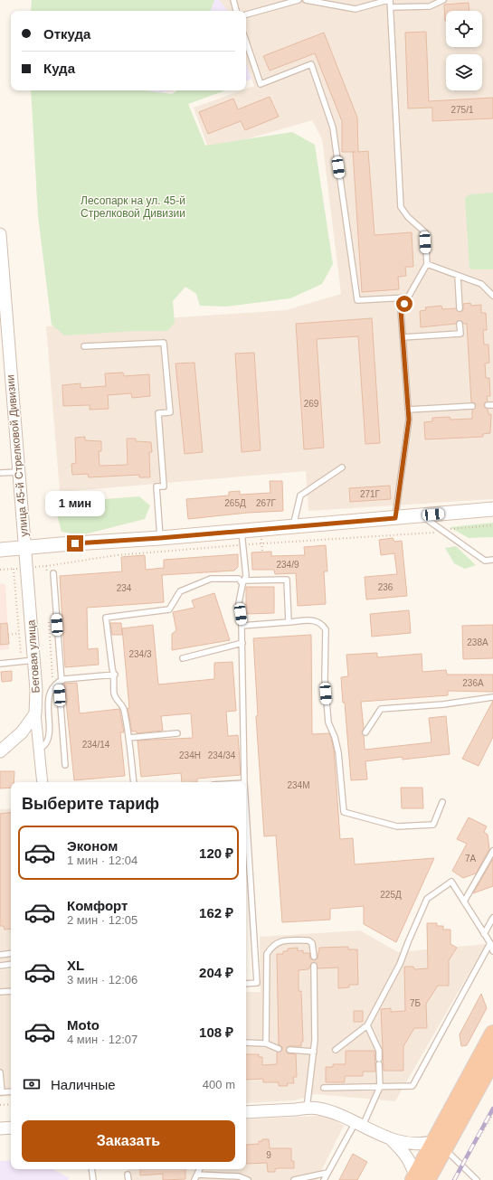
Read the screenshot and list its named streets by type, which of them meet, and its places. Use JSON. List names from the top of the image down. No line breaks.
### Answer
{"streets":{"main road":["улица 45-й Стрелковой Дивизии"],"street":["Беговая улица"]},"crossings":[["улица 45-й Стрелковой Дивизии","Беговая улица"]],"parks":["Лесопарк на ул. 45-й Стрелковой Дивизии"],"house_numbers":["275/1","269","271Г","265Д","267Г","234/9","236","234","238А","234/3","236А","234/14","234Н","234/34","234М","7А","225Д","7Б","9"],"page":{"banner":["Откуда","Куда"],"bubble":"1 мин","heading":"Выберите тариф","list":[{"name":"Эконом","note":"1 мин · 12:04","value":"120 ₽"},{"name":"Комфорт","note":"2 мин · 12:05","value":"162 ₽"},{"name":"XL","note":"3 мин · 12:06","value":"204 ₽"},{"name":"Moto","note":"4 мин · 12:07","value":"108 ₽"}],"pay":["Наличные","400 m"],"buttons":"Заказать"}}
